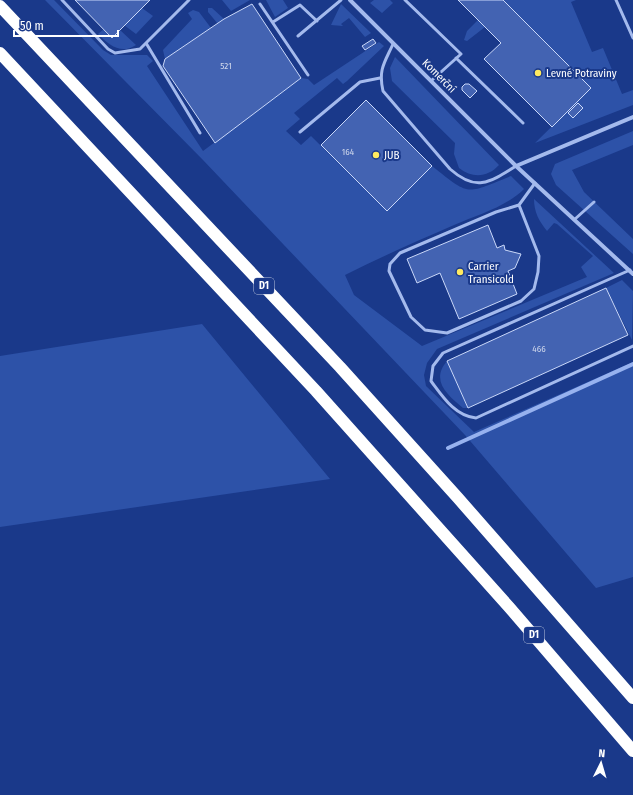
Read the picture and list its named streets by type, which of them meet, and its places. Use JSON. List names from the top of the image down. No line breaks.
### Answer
{"streets":{"highway":["D1"],"street":["Komerční"]},"places":["Levné Potraviny","JUB","Carrier Transicold"],"house_numbers":["521","164","466"],"scale_bar":"50 m","north":"top"}
